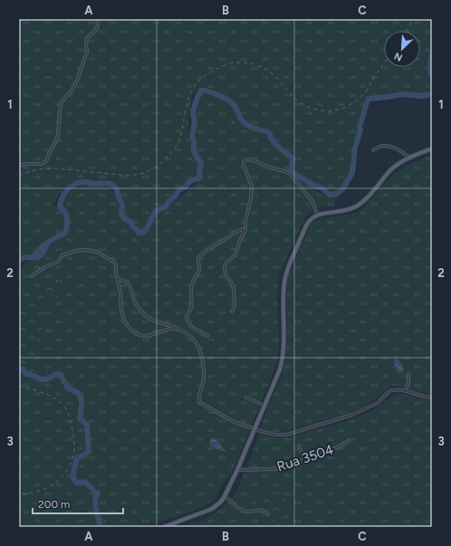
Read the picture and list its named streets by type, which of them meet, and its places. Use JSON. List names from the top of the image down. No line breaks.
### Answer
{"streets":{"street":["Rua 3504"]},"scale_bar":"200 m","north":"bottom left","grid":{"columns":["A","B","C"],"rows":["1","2","3"]}}
